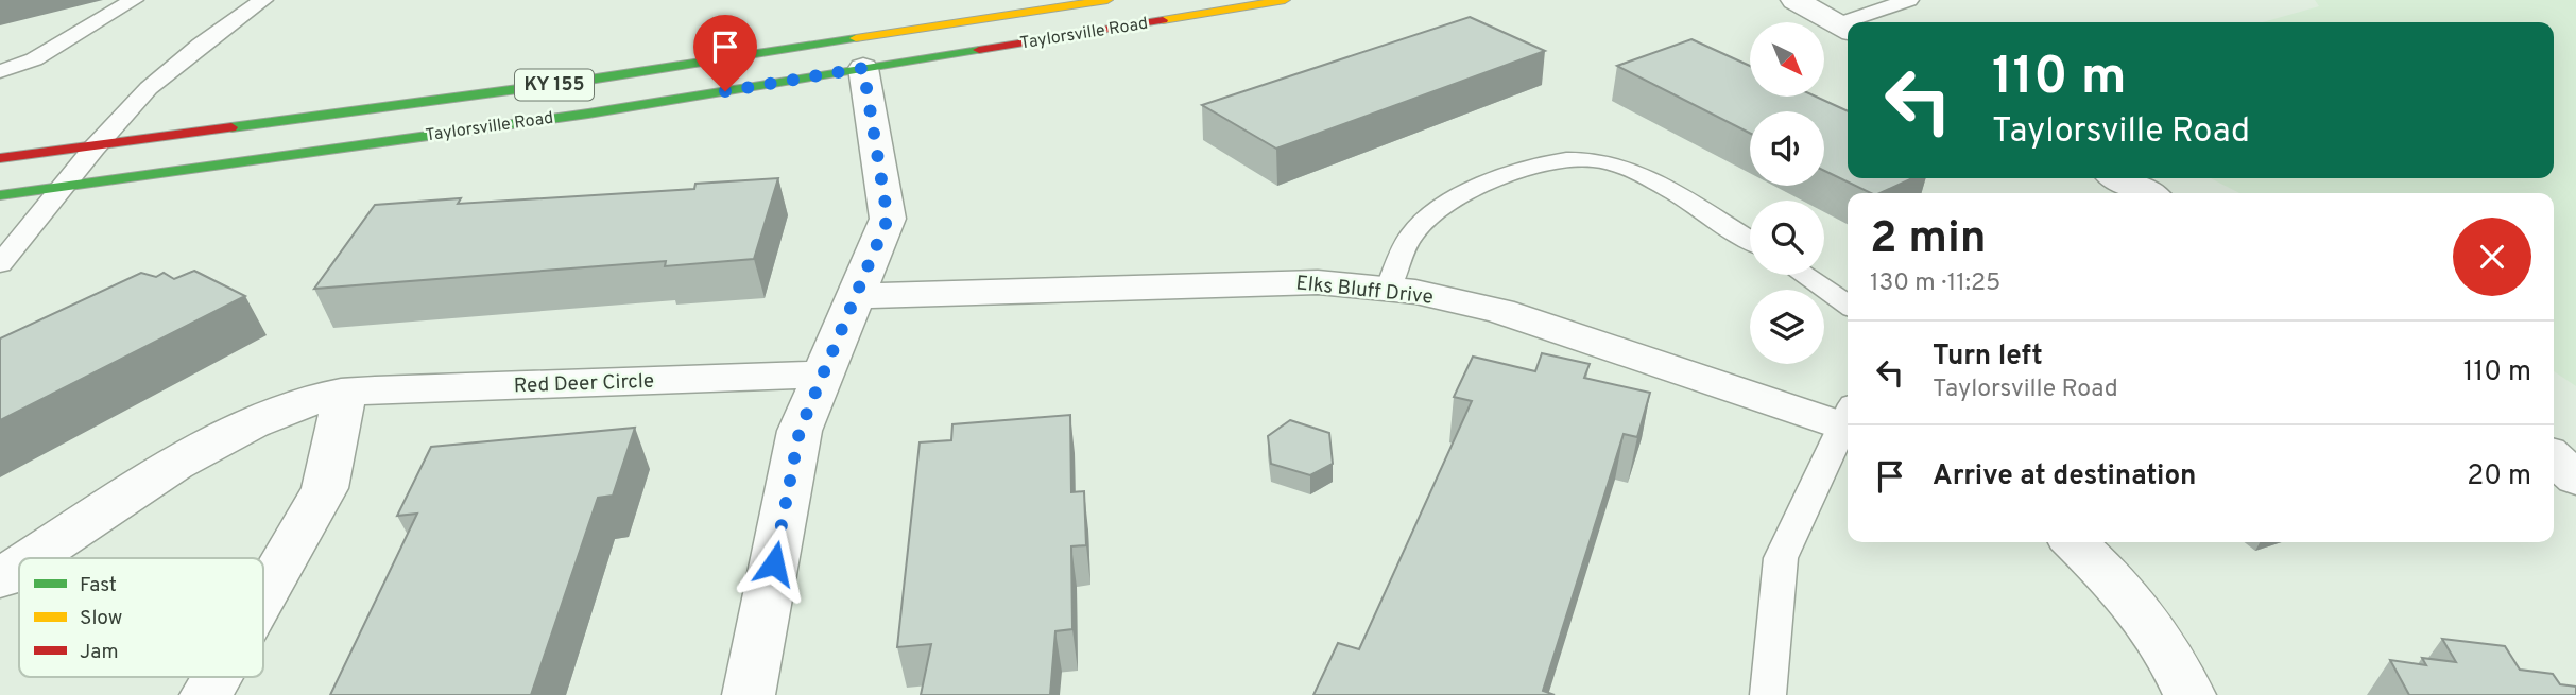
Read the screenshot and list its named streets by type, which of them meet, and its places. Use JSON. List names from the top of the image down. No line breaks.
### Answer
{"streets":{"main road":["Taylorsville Road","KY 155"],"street":["Elks Bluff Drive","Red Deer Circle"]},"legend":["Fast","Slow","Jam"],"north":"bottom right","page":{"turn":["110 m","Taylorsville Road"],"heading":["2 min","130 m · 11:25"],"list":[{"name":"Turn left","note":"Taylorsville Road","value":"110 m"},{"name":"Arrive at destination","value":"20 m"}]}}
